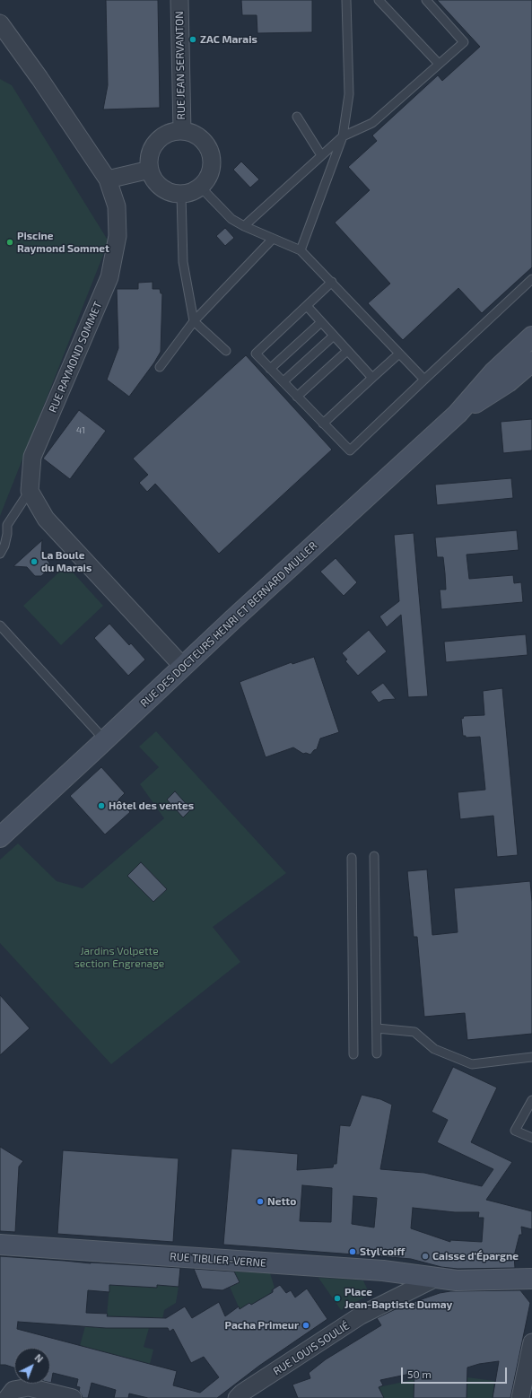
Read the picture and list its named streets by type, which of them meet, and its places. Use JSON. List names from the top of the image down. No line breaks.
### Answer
{"streets":{"main road":["RUE DES DOCTEURS HENRI ET BERNARD MULLER","RUE TIBLIER-VERNE"],"street":["RUE JEAN SERVANTON","RUE RAYMOND SOMMET","RUE LOUIS SOULIÉ"]},"crossings":[["RUE TIBLIER-VERNE","RUE LOUIS SOULIÉ"]],"parks":["Jardins Volpette section Engrenage"],"places":["ZAC Marais","Piscine Raymond Sommet","La Boule du Marais","Hôtel des ventes","Netto","Styl'coiff","Caisse d'Épargne","Place Jean-Baptiste Dumay","Pacha Primeur"],"house_numbers":["41"],"scale_bar":"50 m","north":"top right"}
